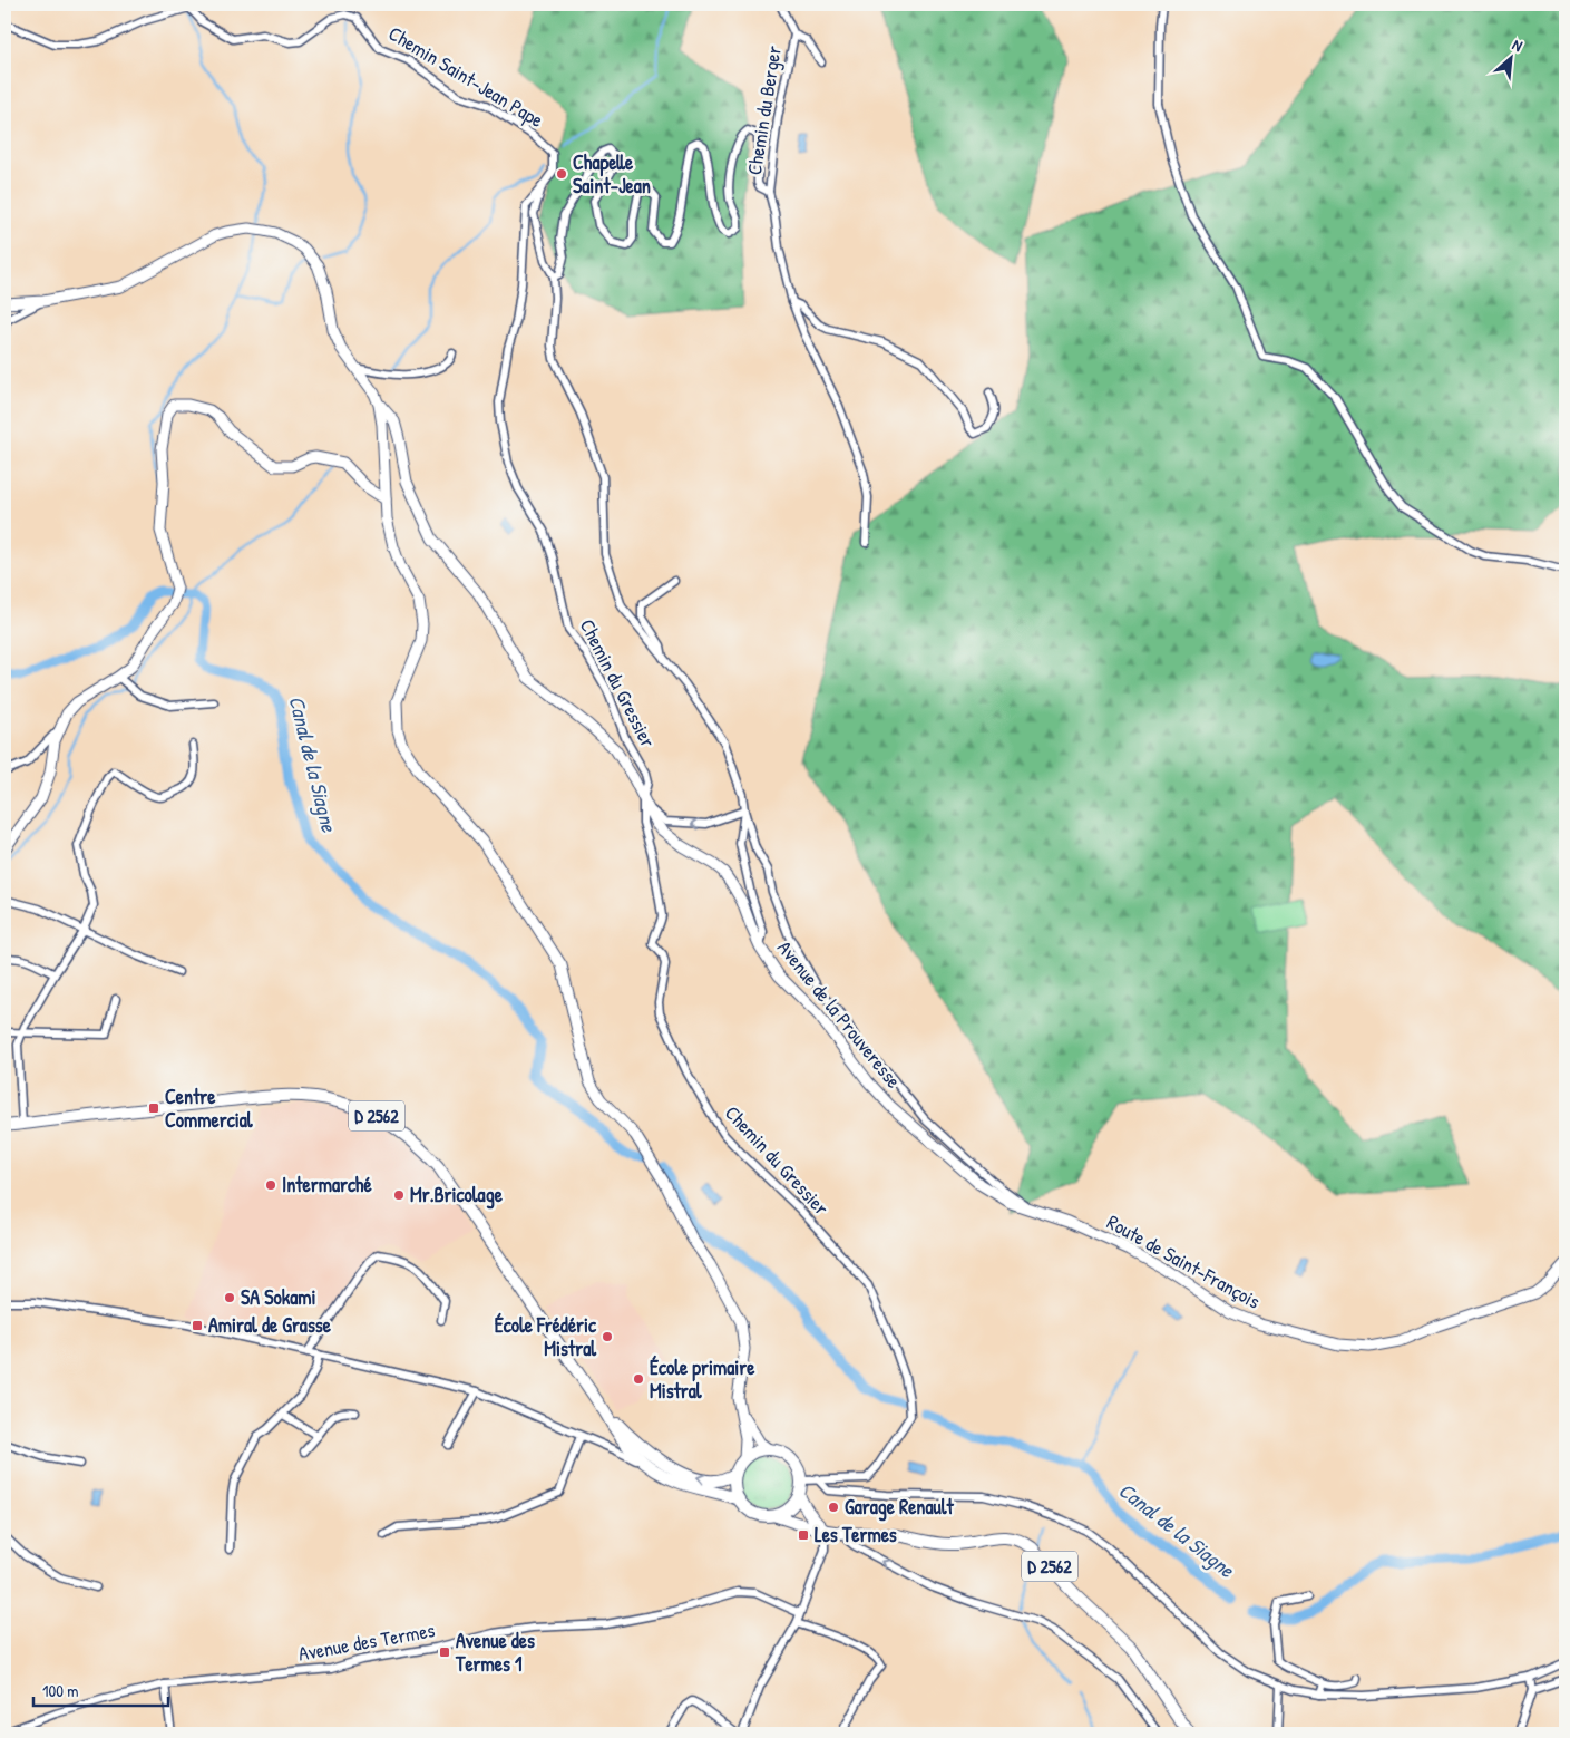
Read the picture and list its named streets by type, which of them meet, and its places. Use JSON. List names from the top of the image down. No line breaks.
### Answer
{"streets":{"main road":["Avenue de la Prouveresse","D 2562","Route de Saint-François"],"street":["Chemin Saint-Jean Pape","Chemin du Berger","Chemin du Gressier","Avenue des Termes"]},"crossings":[["Chemin Saint-Jean Pape","Chemin du Berger"],["Chemin Saint-Jean Pape","Chemin du Gressier"],["Chemin Saint-Jean Pape","Avenue de la Prouveresse"],["Chemin Saint-Jean Pape","Route de Saint-François"],["Chemin du Gressier","Avenue de la Prouveresse"],["Chemin du Gressier","D 2562"],["Avenue de la Prouveresse","Route de Saint-François"]],"water":["Canal de la Siagne"],"places":{"other":["Chapelle Saint-Jean","Intermarché","Mr.Bricolage","SA Sokami","École Frédéric Mistral","École primaire Mistral","Garage Renault"],"transit":["Centre Commercial","Amiral de Grasse","Les Termes","Avenue des Termes 1"]},"scale_bar":"100 m","north":"top right"}
